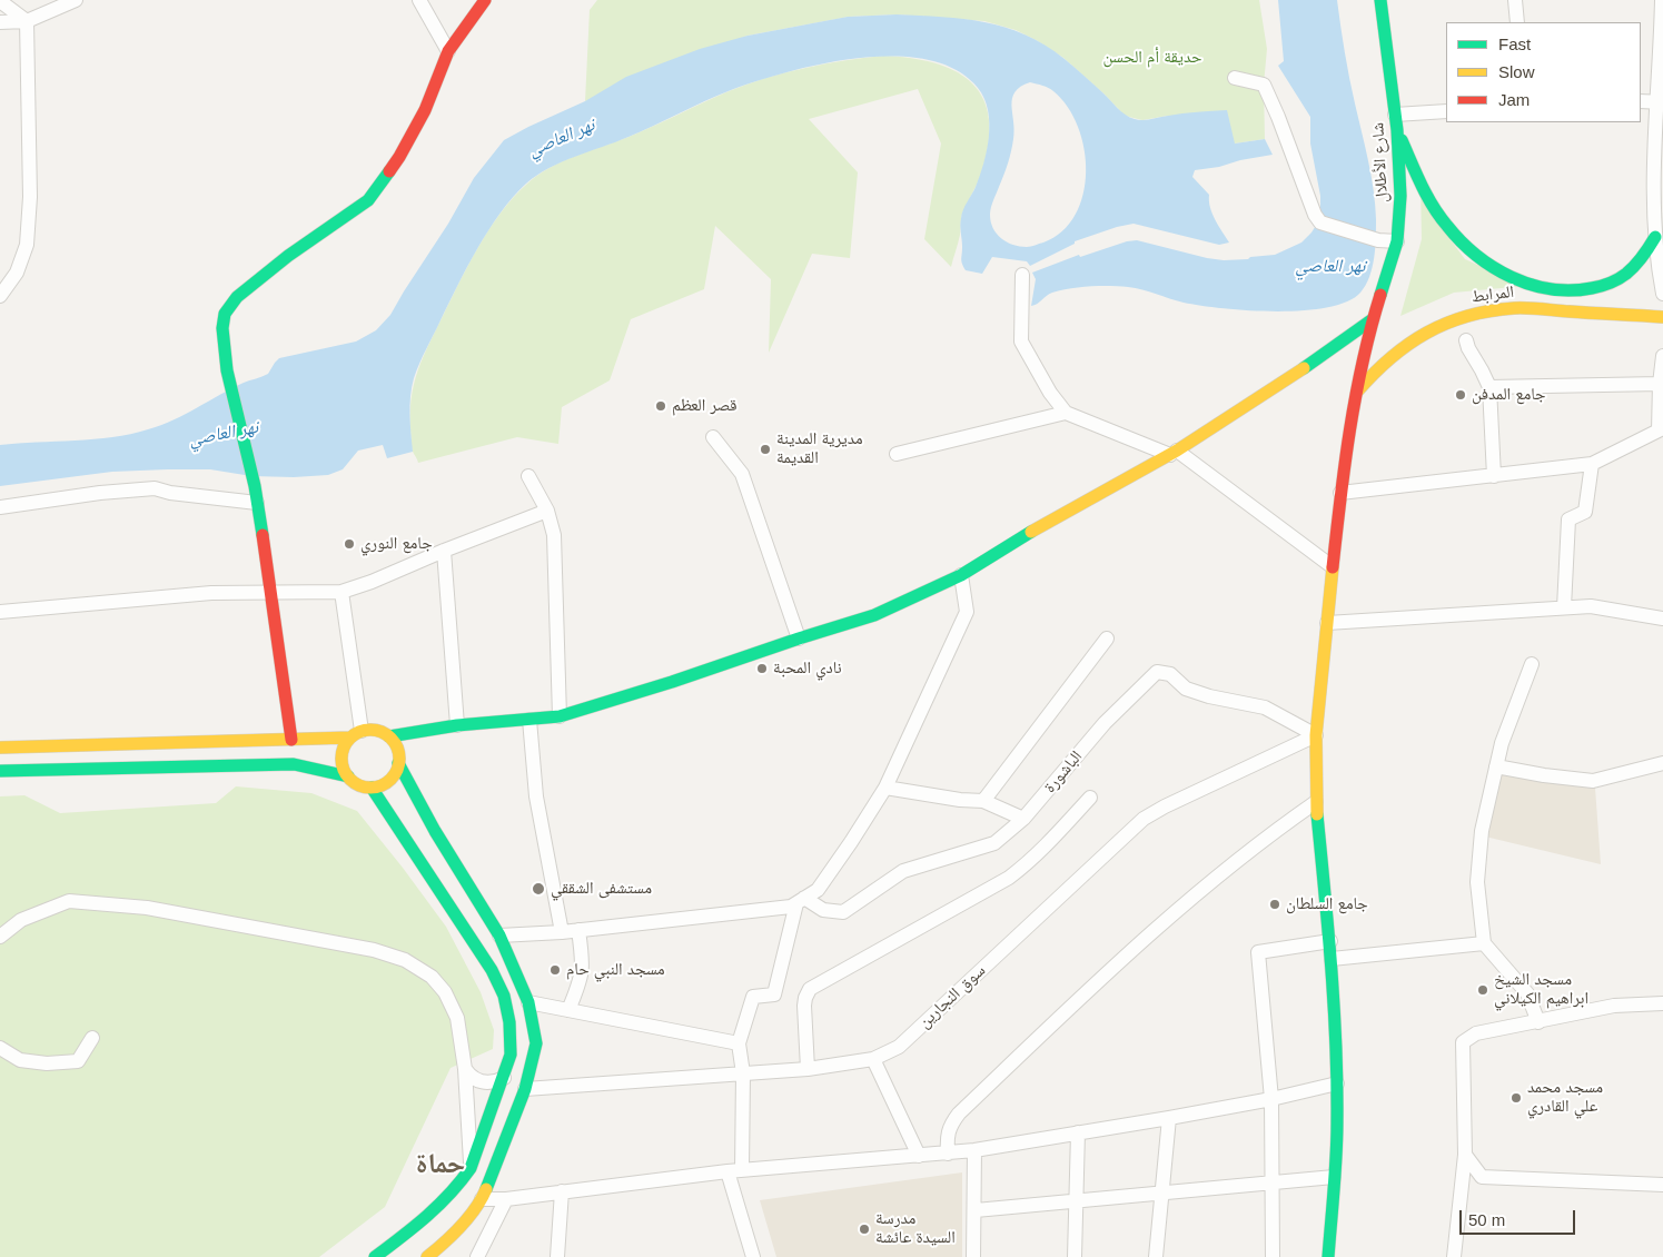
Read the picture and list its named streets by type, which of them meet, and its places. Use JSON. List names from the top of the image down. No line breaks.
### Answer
{"streets":{"main road":["شارع الأطلال","المرابط"],"street":["الباشورة","سوق النجارين"]},"crossings":[["شارع الأطلال","المرابط"],["شارع الأطلال","الباشورة"],["شارع الأطلال","سوق النجارين"],["الباشورة","سوق النجارين"]],"districts":["حماة"],"water":["نهر العاصي"],"parks":["حديقة أم الحسن"],"places":["جامع المدفن","قصر العظم","مديرية المدينة القديمة","جامع النوري","نادي المحبة","مستشفى الشققي","جامع السلطان","مسجد النبي حام","مسجد الشيخ ابراهيم الكيلاني","مسجد محمد علي القادري","مدرسة السيدة عائشة"],"legend":["Fast","Slow","Jam"],"scale_bar":"50 m"}
